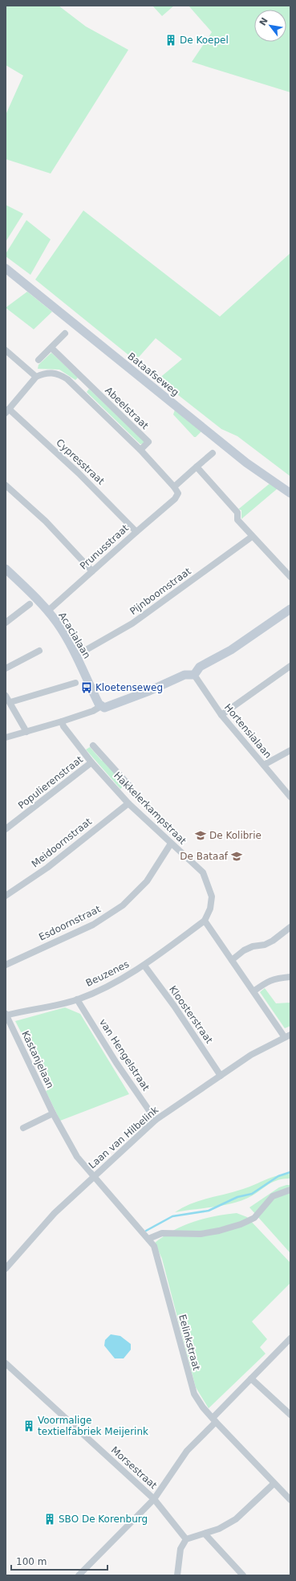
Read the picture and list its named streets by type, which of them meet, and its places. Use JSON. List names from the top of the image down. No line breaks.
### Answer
{"streets":{"street":["Bataafseweg","Abeelstraat","Cypresstraat","Prunusstraat","Pijnboomstraat","Acacialaan","Hortensialaan","Populierenstraat","Hakkelerkampstraat","Meidoornstraat","Esdoornstraat","Beuzenes","Kloosterstraat","van Hengelstraat","Kastanjelaan","Laan van Hilbelink","Eelinkstraat","Morsestraat"]},"crossings":[["Abeelstraat","Prunusstraat"],["Cypresstraat","Prunusstraat"],["Prunusstraat","Acacialaan"],["Pijnboomstraat","Acacialaan"],["Populierenstraat","Hakkelerkampstraat"],["Hakkelerkampstraat","Meidoornstraat"],["Hakkelerkampstraat","Esdoornstraat"],["Hakkelerkampstraat","Beuzenes"],["Beuzenes","Kloosterstraat"],["Beuzenes","van Hengelstraat"],["Beuzenes","Kastanjelaan"],["Kloosterstraat","Laan van Hilbelink"],["van Hengelstraat","Laan van Hilbelink"],["Kastanjelaan","Laan van Hilbelink"],["Kastanjelaan","Eelinkstraat"],["Laan van Hilbelink","Eelinkstraat"]],"places":{"building":["De Koepel","Voormalige textielfabriek Meijerink","SBO De Korenburg"],"bus stop":["Kloetenseweg"],"school or university":["De Kolibrie","De Bataaf"]},"scale_bar":"100 m","north":"top left"}
